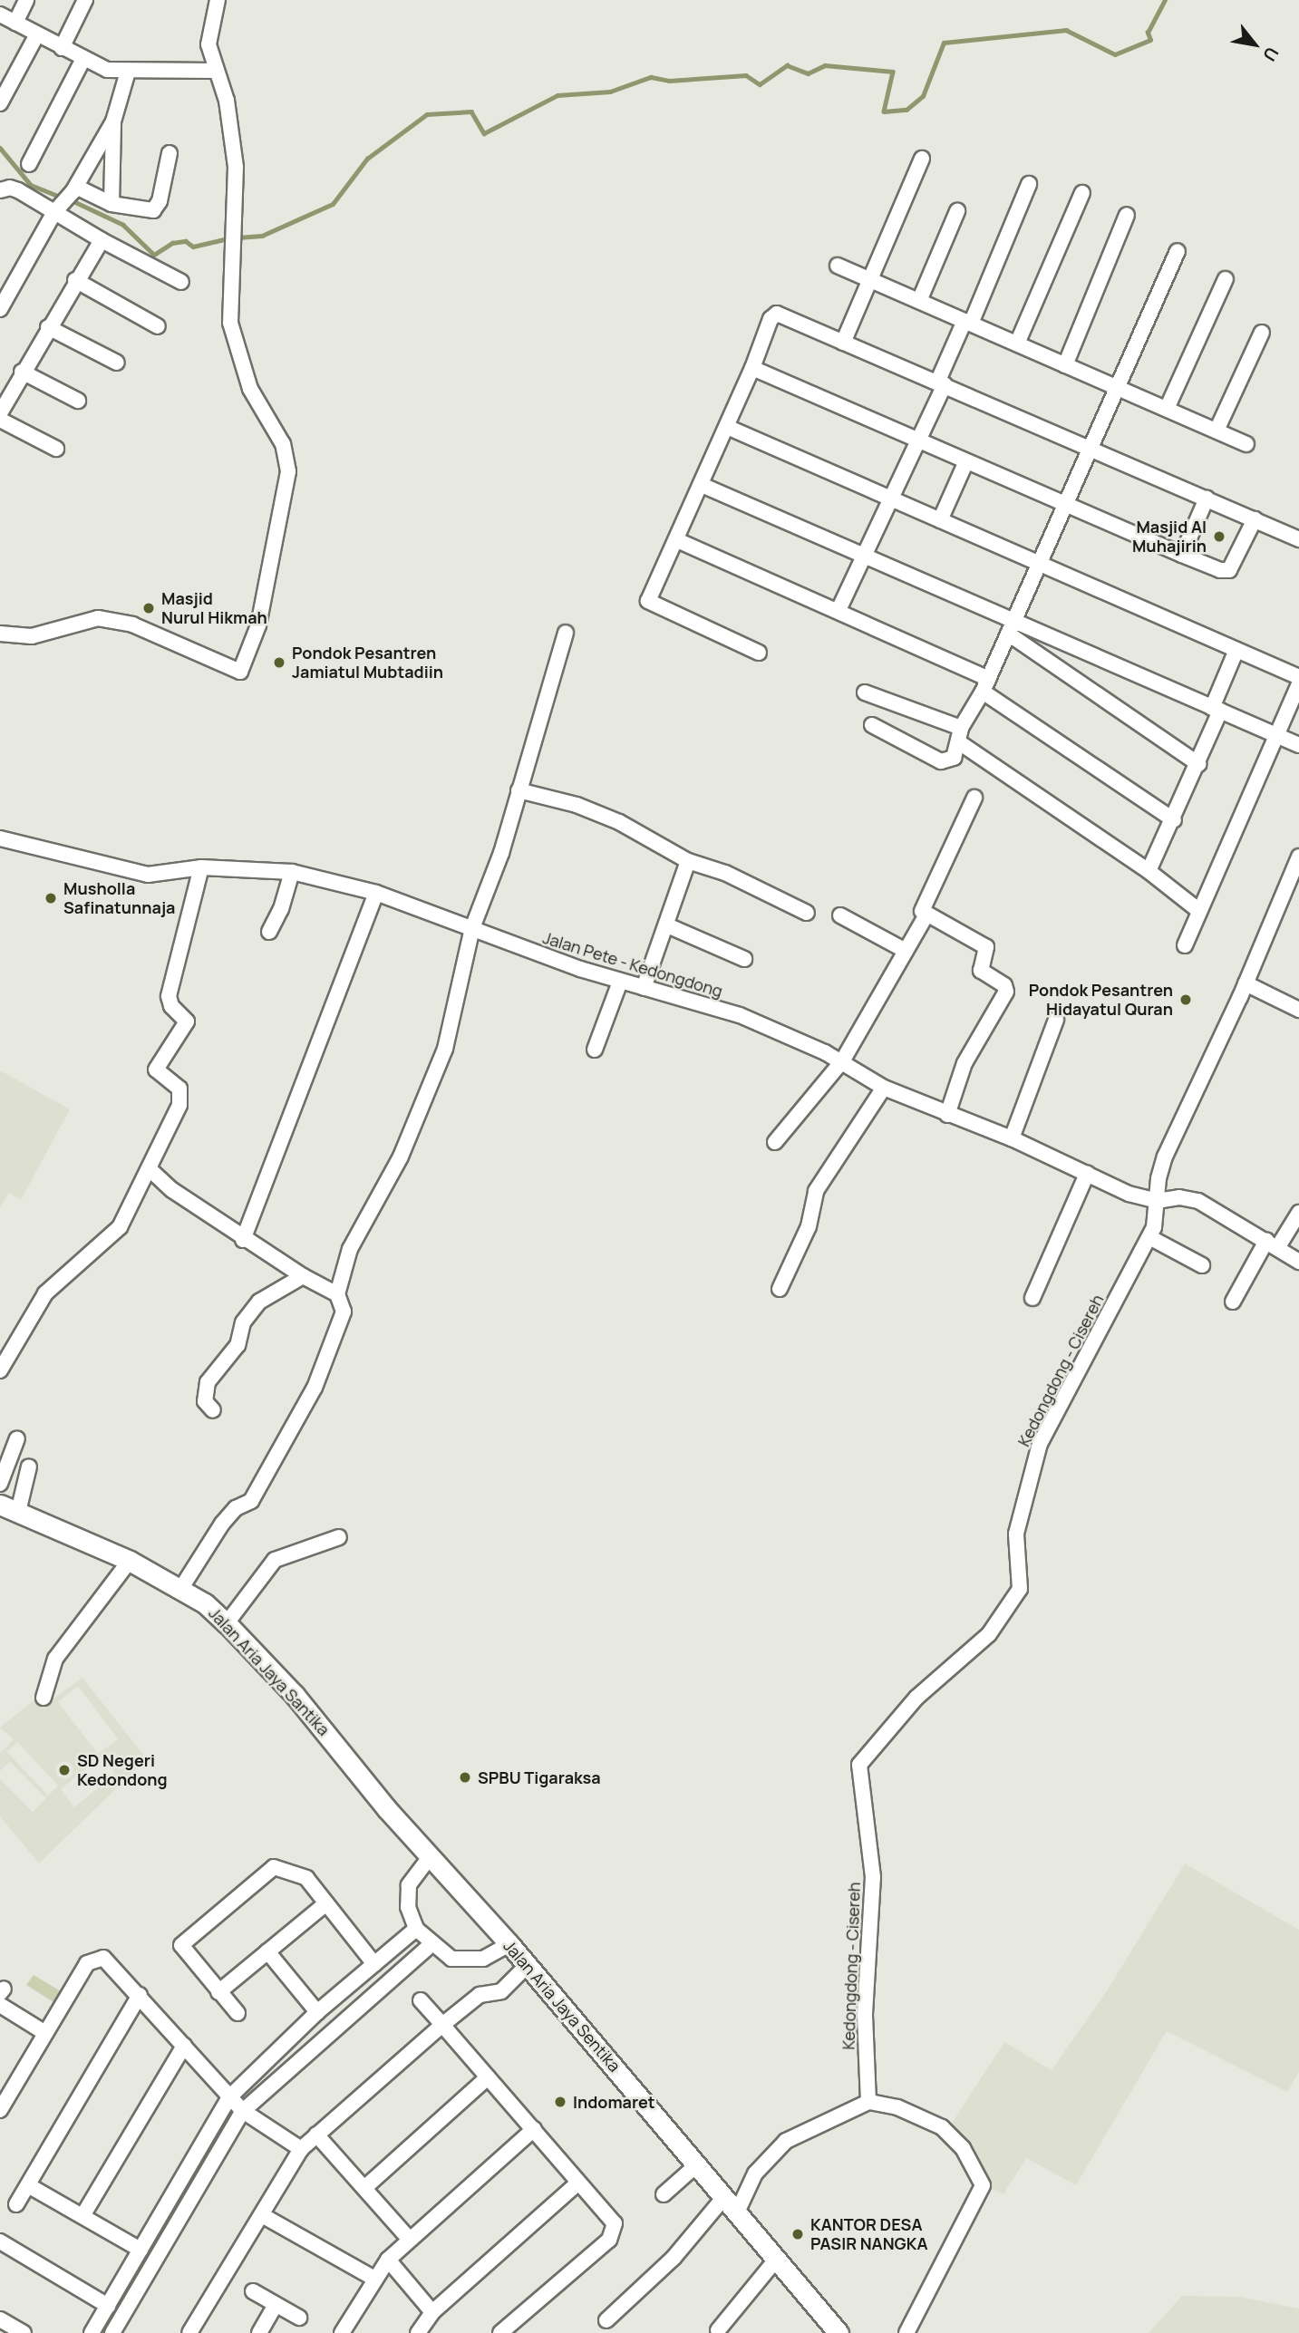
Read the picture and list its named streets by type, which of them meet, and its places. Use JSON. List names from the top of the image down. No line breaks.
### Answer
{"streets":{"street":["Jalan Pete - Kedongdong","Kedongdong - Cisereh","Jalan Aria Jaya Santika","Jalan Aria Jaya Sentika"]},"crossings":[["Jalan Pete - Kedongdong","Kedongdong - Cisereh"],["Jalan Aria Jaya Santika","Jalan Aria Jaya Sentika"]],"places":["Masjid Al Muhajirin","Masjid Nurul Hikmah","Pondok Pesantren Jamiatul Mubtadiin","Musholla Safinatunnaja","Pondok Pesantren Hidayatul Quran","SD Negeri Kedondong","SPBU Tigaraksa","Indomaret","KANTOR DESA PASIR NANGKA"],"north":"bottom right"}
